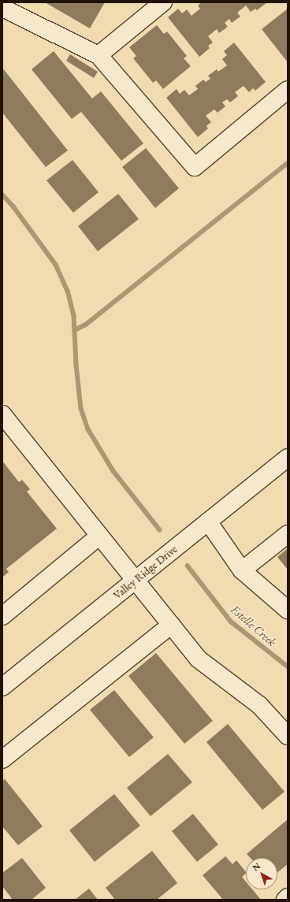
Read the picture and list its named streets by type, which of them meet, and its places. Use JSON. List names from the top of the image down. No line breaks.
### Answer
{"streets":{"street":["Valley Ridge Drive"]},"water":["Estelle Creek"],"north":"top left"}
